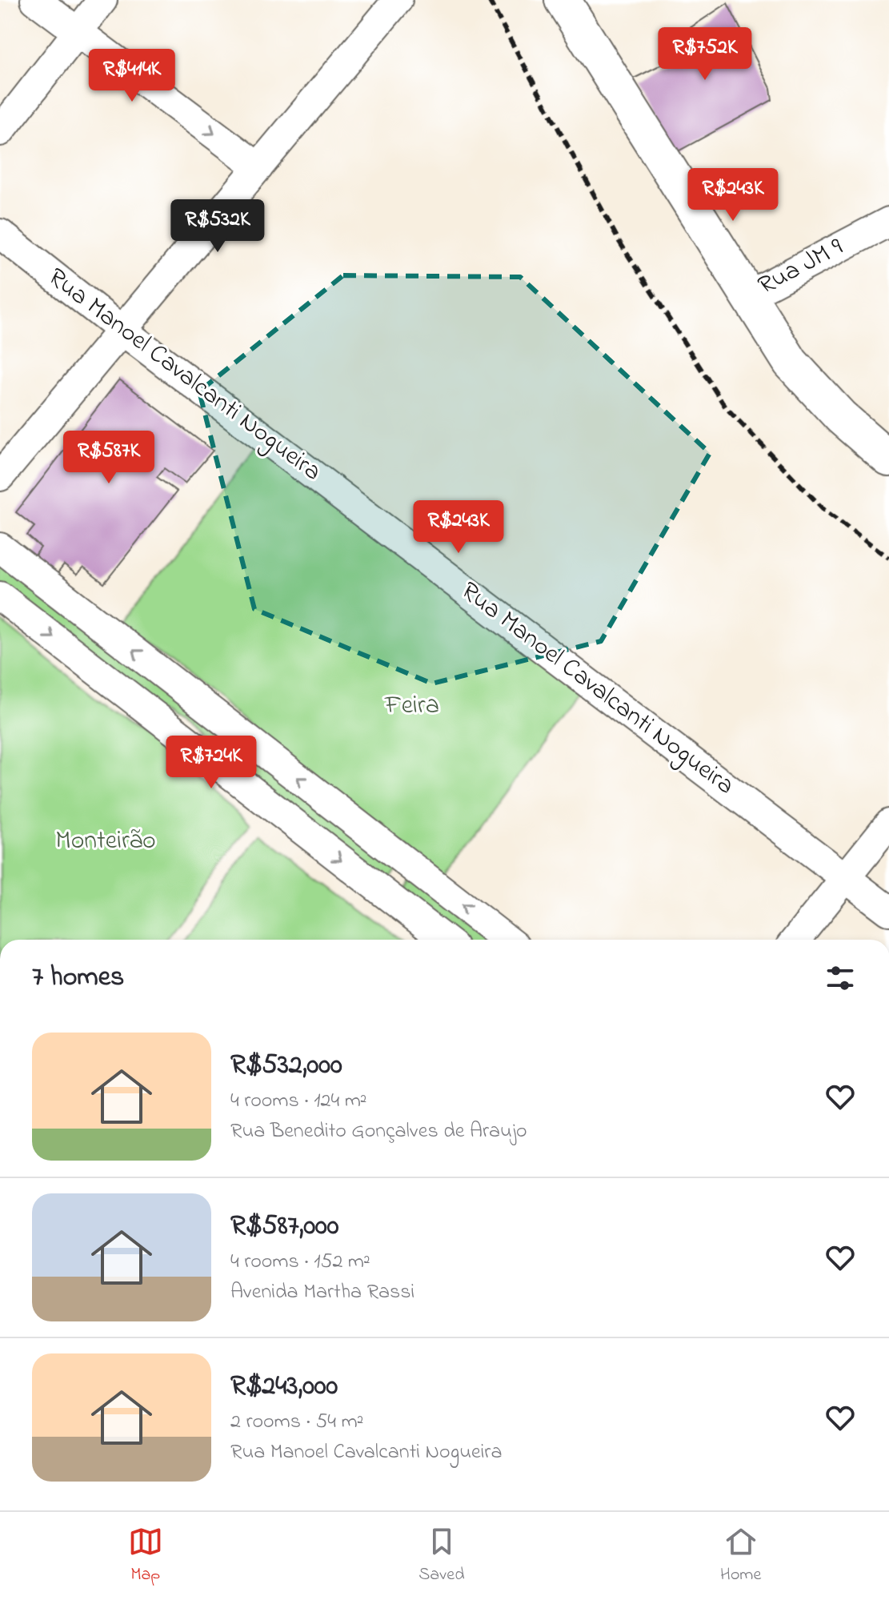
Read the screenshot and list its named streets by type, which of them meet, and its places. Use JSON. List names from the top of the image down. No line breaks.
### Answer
{"streets":{"street":["Rua JM 9","Rua Manoel Cavalcanti Nogueira"]},"parks":["Feira","Monteirão"],"page":{"price":["R$752K","R$414K","R$243K","R$532K","R$587K","R$243K","R$724K"],"heading":"7 homes","list":[{"name":"R$532,000","note":"4 rooms · 124 m² · Rua Benedito Gonçalves de Araujo"},{"name":"R$587,000","note":"4 rooms · 152 m² · Avenida Martha Rassi"},{"name":"R$243,000","note":"2 rooms · 54 m² · Rua Manoel Cavalcanti Nogueira"}],"tabs":["Map","Saved","Home"]}}
